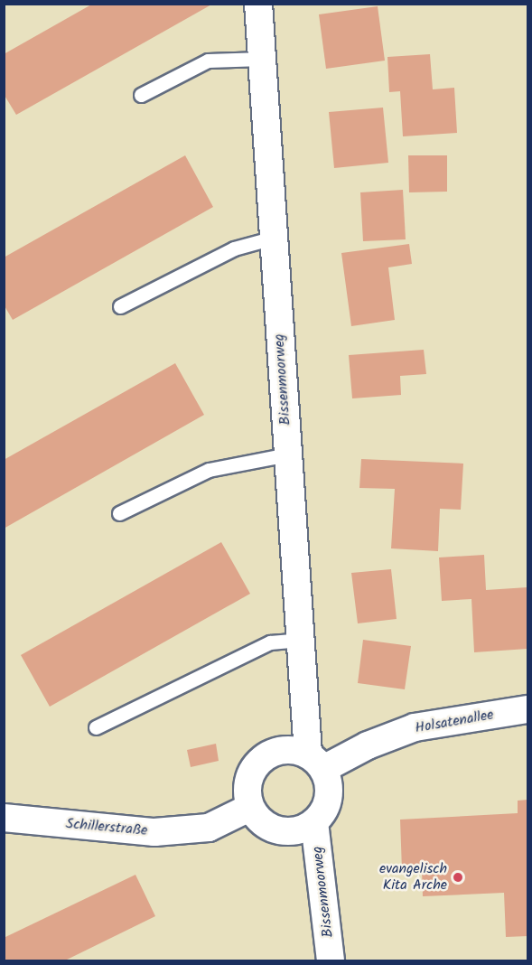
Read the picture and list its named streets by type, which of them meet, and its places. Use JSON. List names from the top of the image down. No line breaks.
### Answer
{"streets":{"street":["Bissenmoorweg","Holsatenallee","Schillerstraße"]},"crossings":[["Bissenmoorweg","Holsatenallee"],["Bissenmoorweg","Schillerstraße"],["Holsatenallee","Schillerstraße"]],"places":["evangelisch Kita Arche"]}
